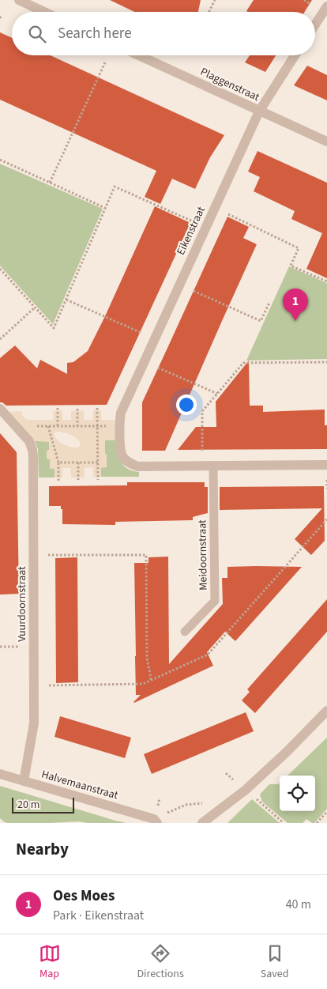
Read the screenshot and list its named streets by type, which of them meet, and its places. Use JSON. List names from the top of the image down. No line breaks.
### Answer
{"streets":{"street":["Plaggenstraat","Eikenstraat","Vuurdoornstraat","Halvemaanstraat"],"lane":["Meidoornstraat"]},"crossings":[["Plaggenstraat","Eikenstraat"],["Vuurdoornstraat","Halvemaanstraat"]],"scale_bar":"20 m","page":{"search":"Search here","pins":"1","scale":"20 m","heading":"Nearby","list":[{"mark":"1","name":"Oes Moes","note":"Park · Eikenstraat","value":"40 m"}],"nav":["Map","Directions","Saved"]}}
